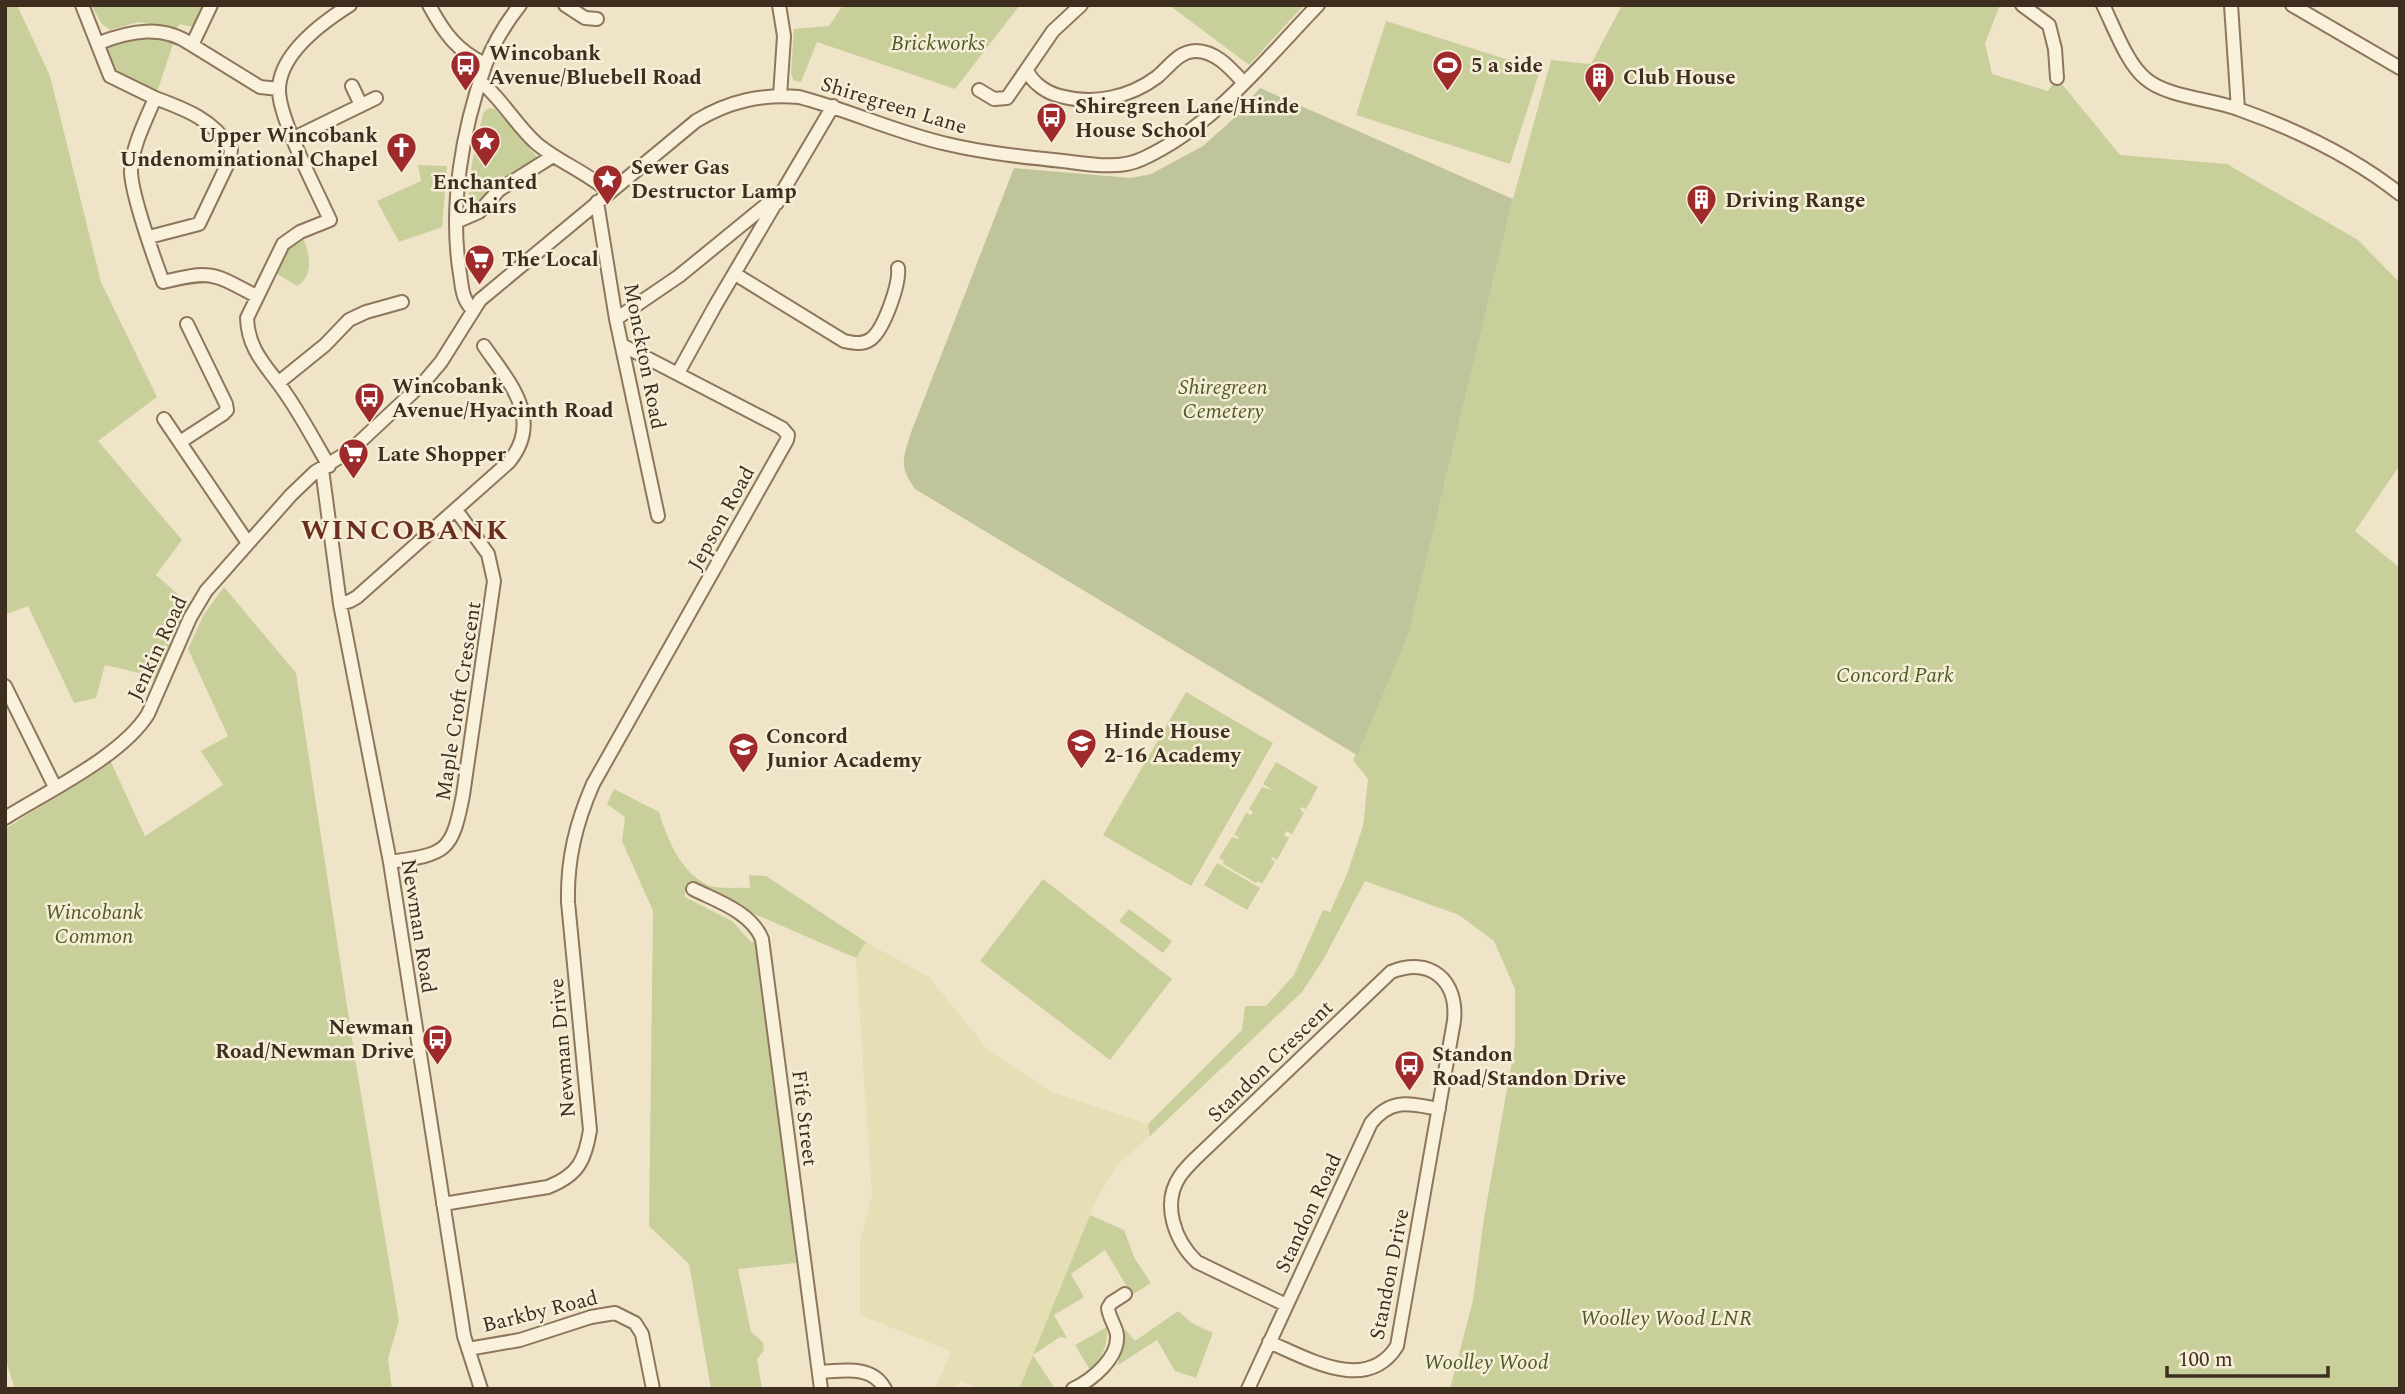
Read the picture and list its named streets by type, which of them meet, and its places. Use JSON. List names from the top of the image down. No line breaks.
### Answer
{"streets":{"street":["Shiregreen Lane","Monckton Road","Jepson Road","Jenkin Road","Maple Croft Crescent","Newman Road","Newman Drive","Standon Crescent","Fife Street","Standon Road","Standon Drive","Barkby Road"]},"crossings":[["Shiregreen Lane","Monckton Road"],["Shiregreen Lane","Jenkin Road"],["Shiregreen Lane","Newman Road"],["Monckton Road","Jepson Road"],["Jepson Road","Newman Drive"],["Jenkin Road","Newman Road"],["Maple Croft Crescent","Newman Road"],["Newman Road","Newman Drive"],["Newman Road","Barkby Road"],["Standon Crescent","Standon Road"],["Standon Crescent","Standon Drive"],["Standon Road","Standon Drive"]],"districts":["WINCOBANK"],"parks":["Brickworks","Shiregreen Cemetery","Concord Park","Wincobank Common","Woolley Wood LNR","Woolley Wood"],"places":{"bus stop":["Wincobank Avenue/Bluebell Road","Shiregreen Lane/Hinde House School","Wincobank Avenue/Hyacinth Road","Newman Road/Newman Drive","Standon Road/Standon Drive"],"sports":["5 a side"],"building":["Club House","Driving Range"],"place":["Enchanted Chairs","Sewer Gas Destructor Lamp"],"church":["Upper Wincobank Undenominational Chapel"],"supermarket":["The Local","Late Shopper"],"school or university":["Hinde House 2-16 Academy","Concord Junior Academy"]},"scale_bar":"100 m"}
